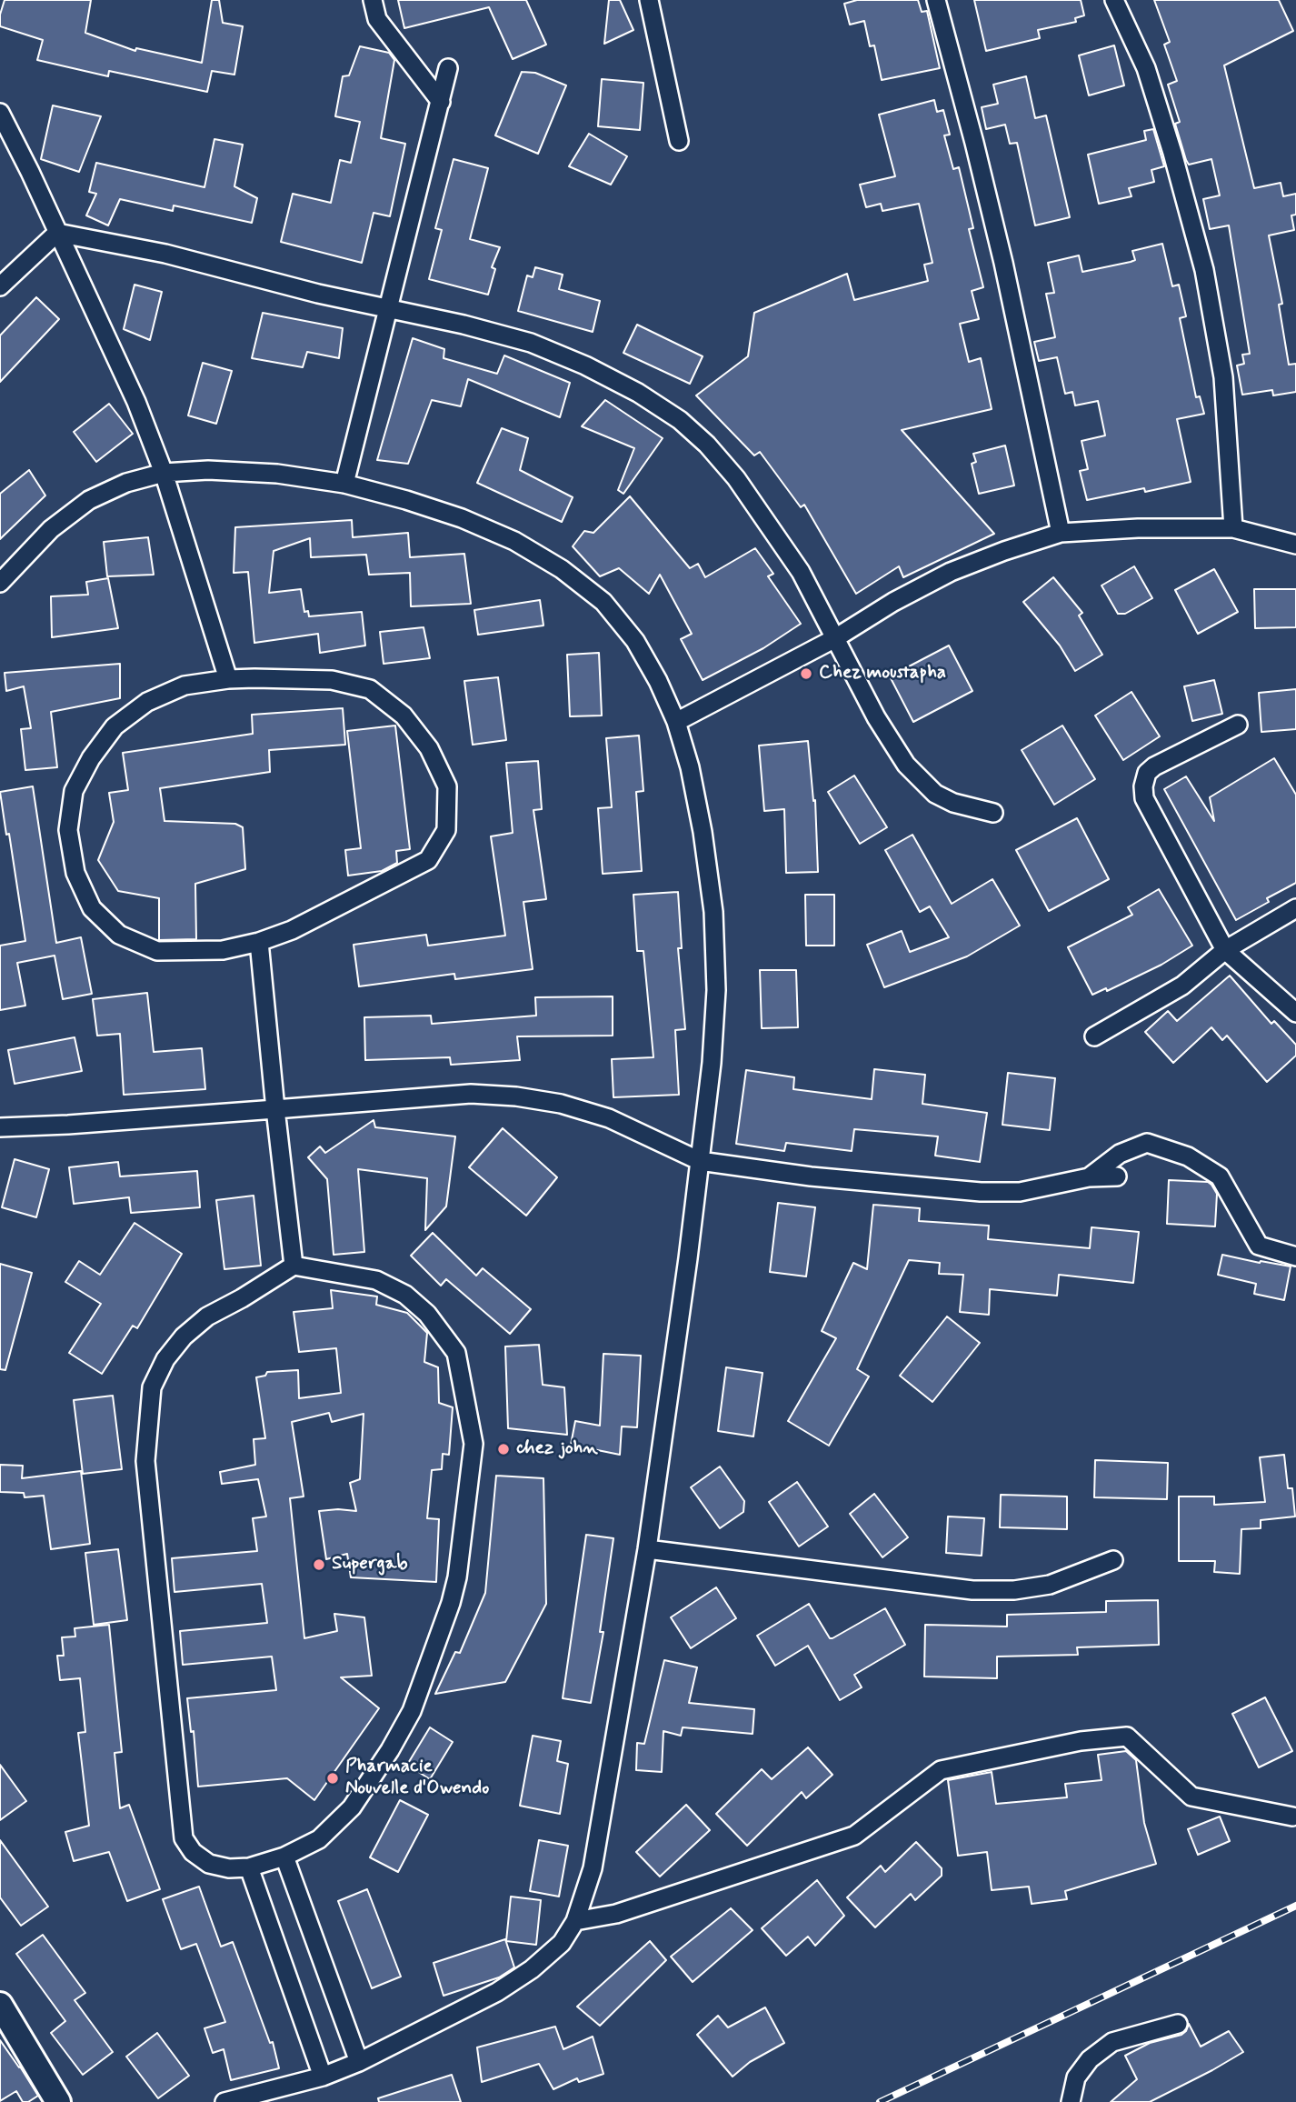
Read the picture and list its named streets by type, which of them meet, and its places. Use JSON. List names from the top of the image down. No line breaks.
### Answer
{"places":["Chez moustapha","chez john","Supergab","Pharmacie Nouvelle d'Owendo"]}
